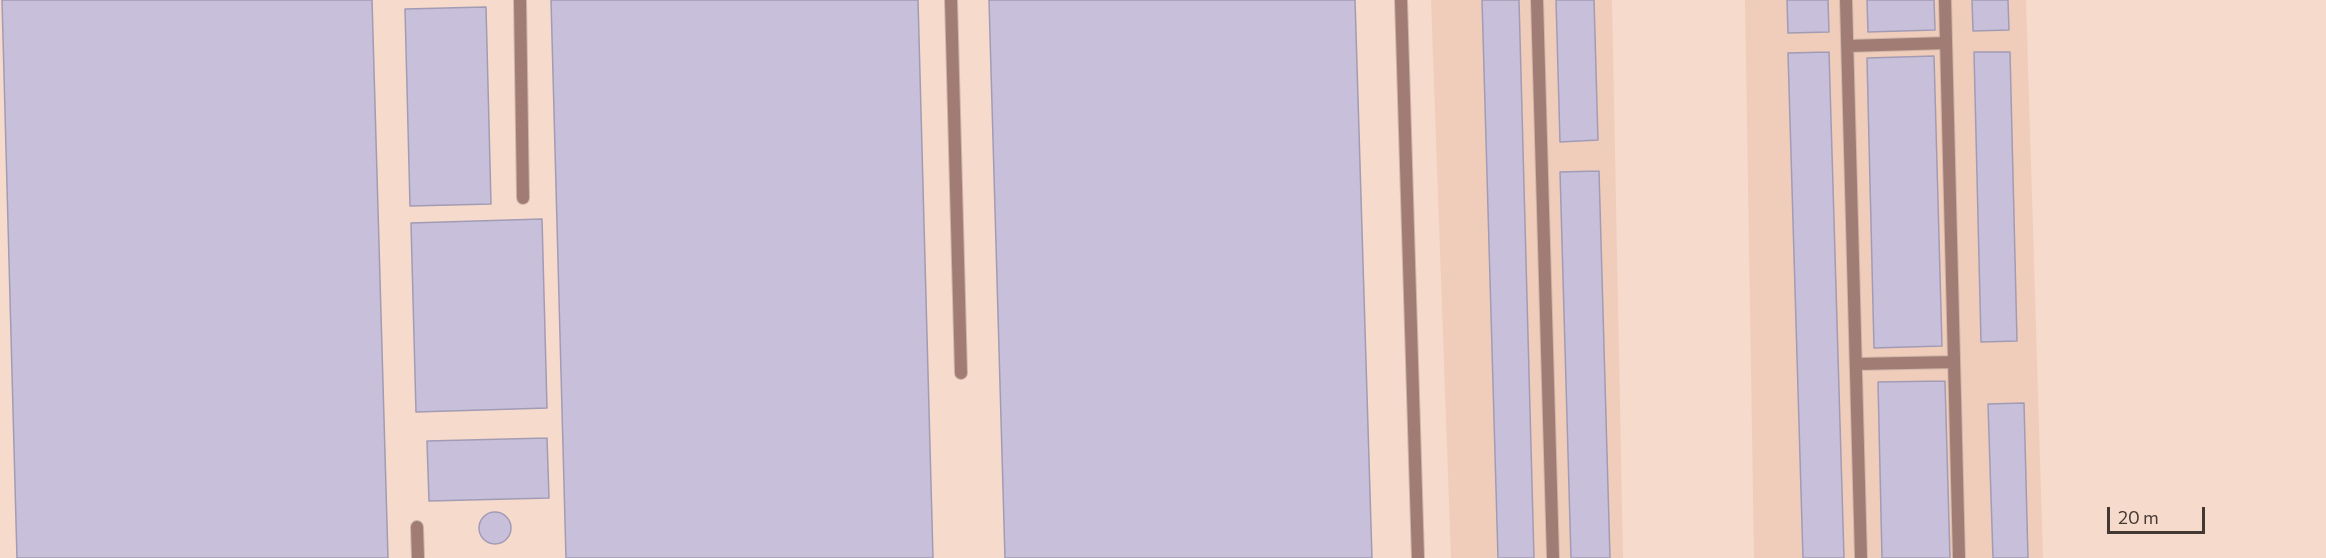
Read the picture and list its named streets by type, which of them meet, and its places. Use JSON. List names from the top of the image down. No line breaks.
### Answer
{"scale_bar":"20 m"}
